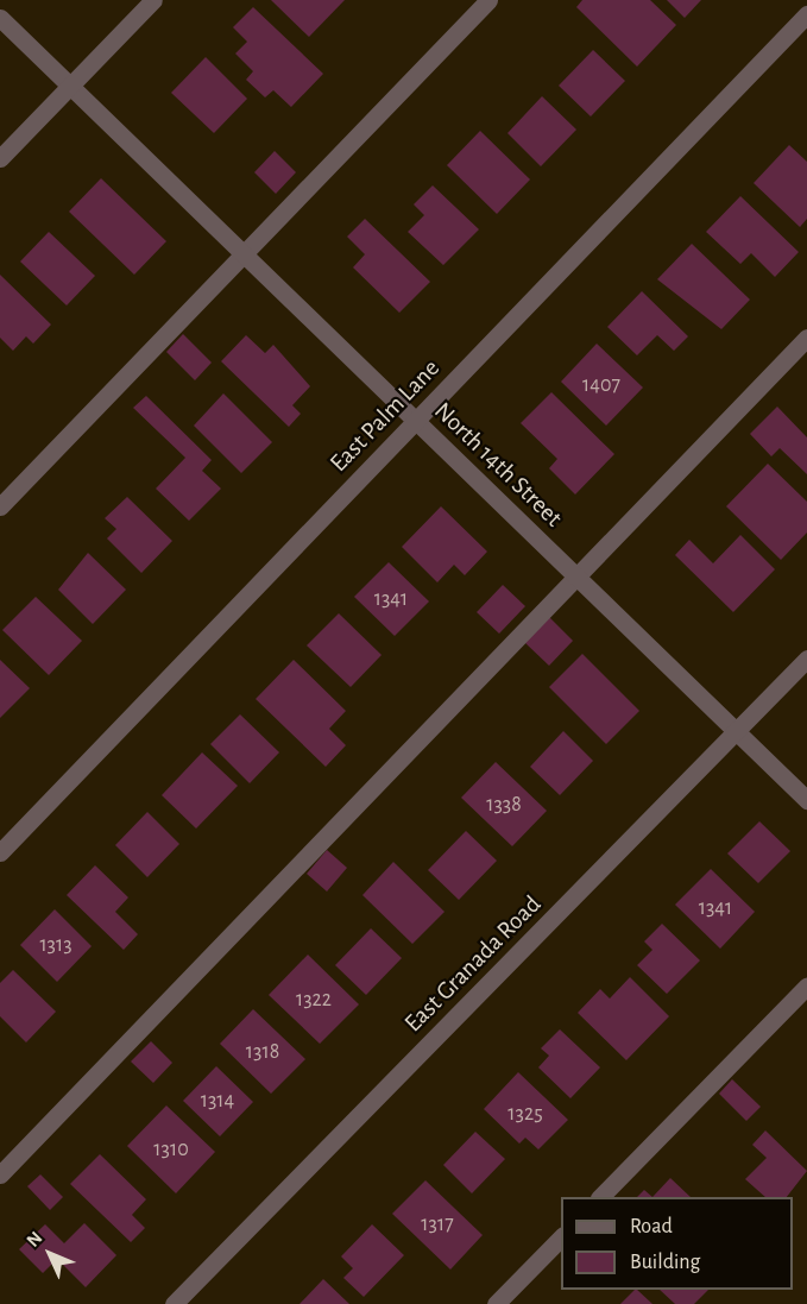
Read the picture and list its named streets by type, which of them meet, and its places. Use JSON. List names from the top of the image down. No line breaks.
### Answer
{"streets":{"street":["East Palm Lane","North 14th Street","East Granada Road"]},"crossings":[["East Palm Lane","North 14th Street"],["North 14th Street","East Granada Road"]],"house_numbers":["1407","1341","1338","1341","1313","1322","1318","1314","1325","1310","1317"],"legend":["Road","Building"],"north":"top left"}
